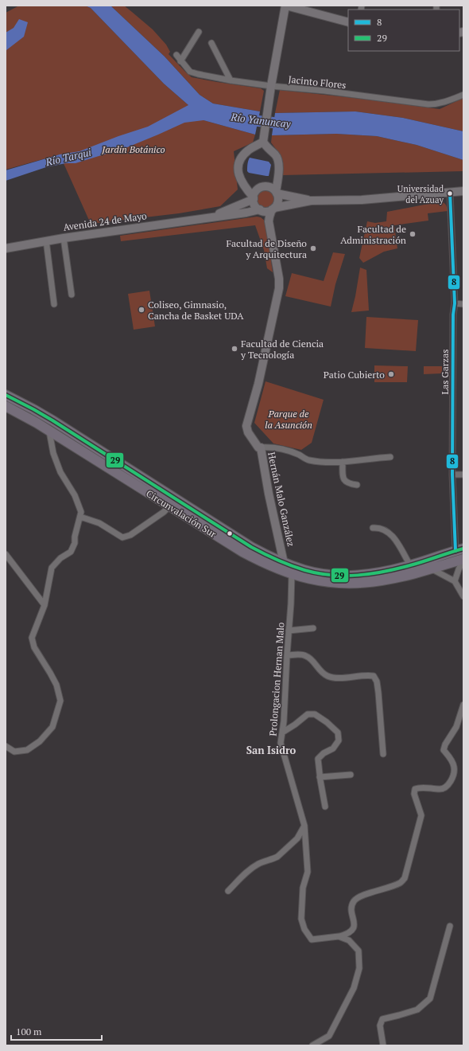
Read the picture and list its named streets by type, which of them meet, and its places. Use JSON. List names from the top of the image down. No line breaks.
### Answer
{"streets":{"highway":["Circunvalación Sur"],"street":["Jacinto Flores","Avenida 24 de Mayo","Las Garzas","Hernán Malo Ganzález","Prolongacion Hernan Malo"]},"crossings":[["Avenida 24 de Mayo","Hernán Malo Ganzález"],["Las Garzas","Circunvalación Sur"],["Hernán Malo Ganzález","Circunvalación Sur"],["Circunvalación Sur","Prolongacion Hernan Malo"]],"districts":["San Isidro"],"water":["Río Yanuncay","Río Tarqui"],"parks":["Jardín Botánico","Parque de la Asunción"],"places":["Universidad del Azuay","Facultad de Administración","Facultad de Diseño y Arquitectura","Coliseo, Gimnasio, Cancha de Basket UDA","Facultad de Ciencia y Tecnología","Patio Cubierto"],"lines":["transit line 8","transit line 29"],"legend":["8","29"],"scale_bar":"100 m"}
